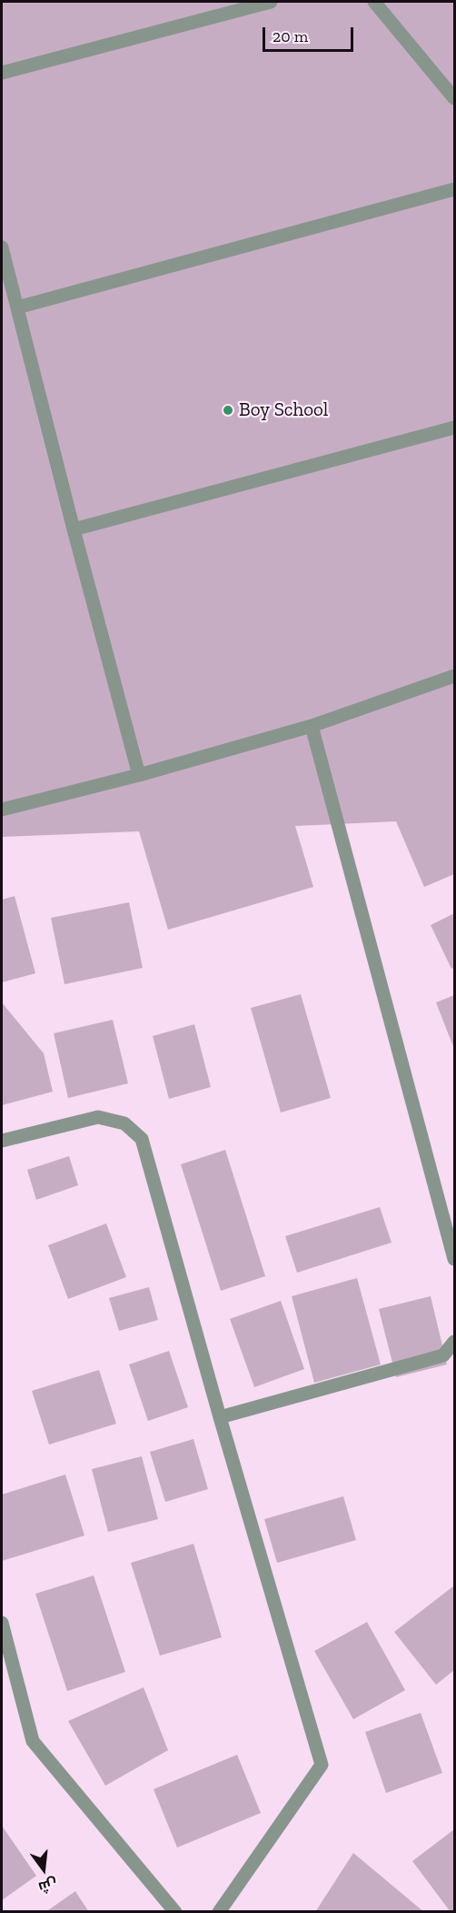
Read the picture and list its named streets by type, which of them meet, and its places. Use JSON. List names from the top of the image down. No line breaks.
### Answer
{"places":["Boy School"],"scale_bar":"20 m","north":"bottom"}
